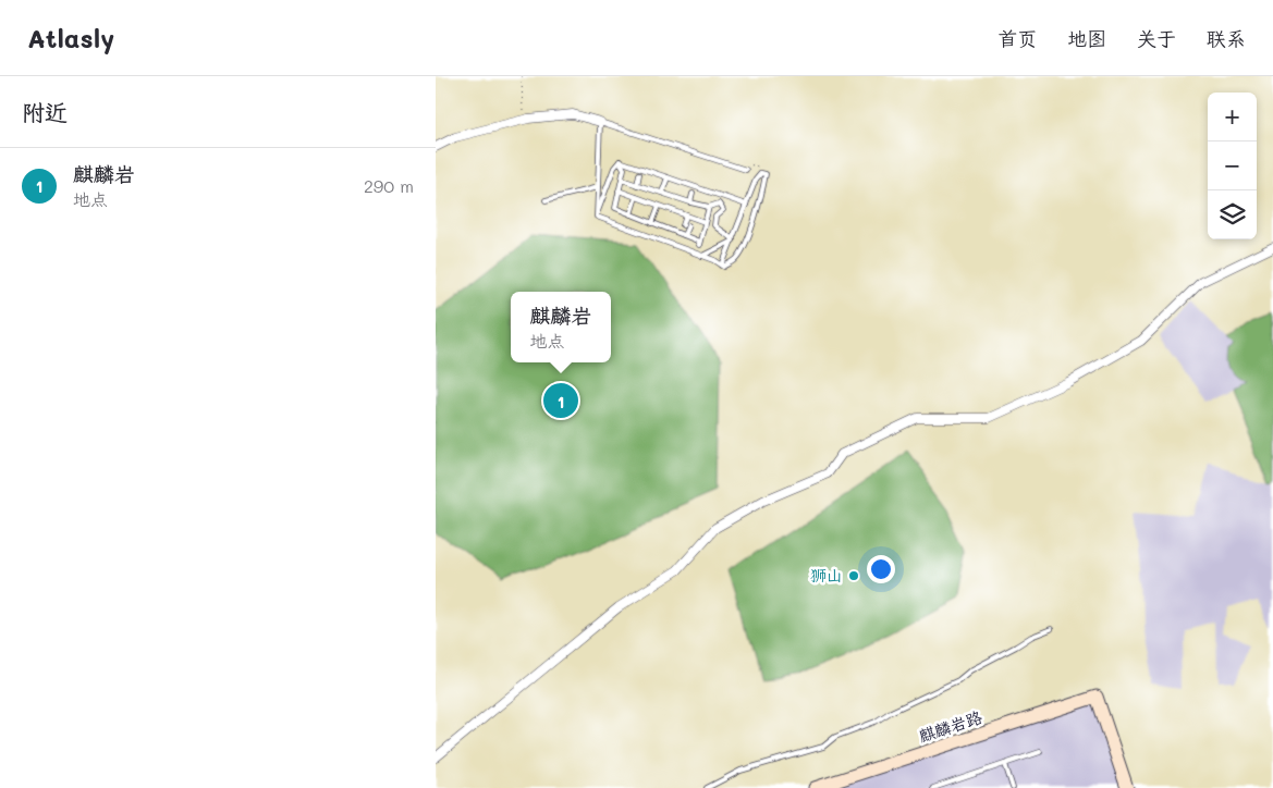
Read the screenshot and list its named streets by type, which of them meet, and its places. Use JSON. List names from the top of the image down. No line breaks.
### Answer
{"streets":{"main road":["麒麟岩路"]},"places":["狮山"],"page":{"header":"Atlasly","nav":["首页","地图","关于","联系"],"heading":"附近","map_buttons":["+","−"],"list":[{"mark":"1","name":"麒麟岩","note":"地点","value":"290 m"}],"popup":["麒麟岩","地点"],"pins":"1"}}
